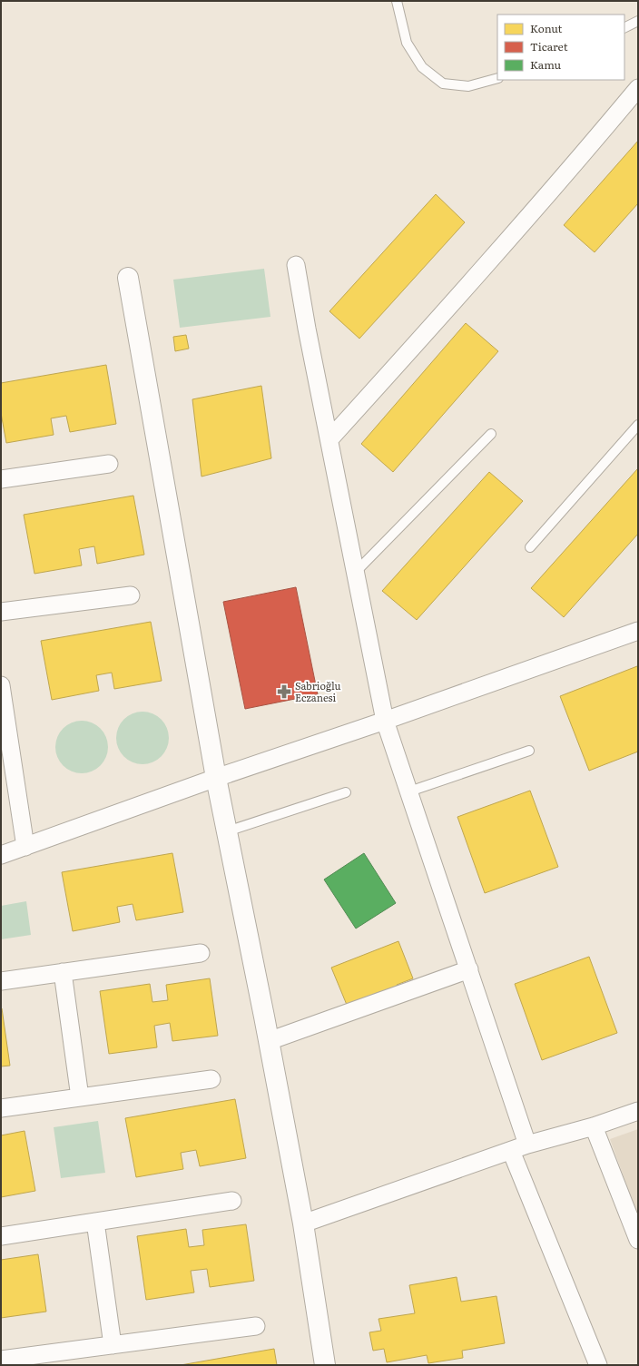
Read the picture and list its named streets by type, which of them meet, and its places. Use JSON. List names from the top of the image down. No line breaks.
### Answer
{"places":{"pharmacy":["Sabrioğlu Eczanesi"]},"legend":["Konut","Ticaret","Kamu"]}
